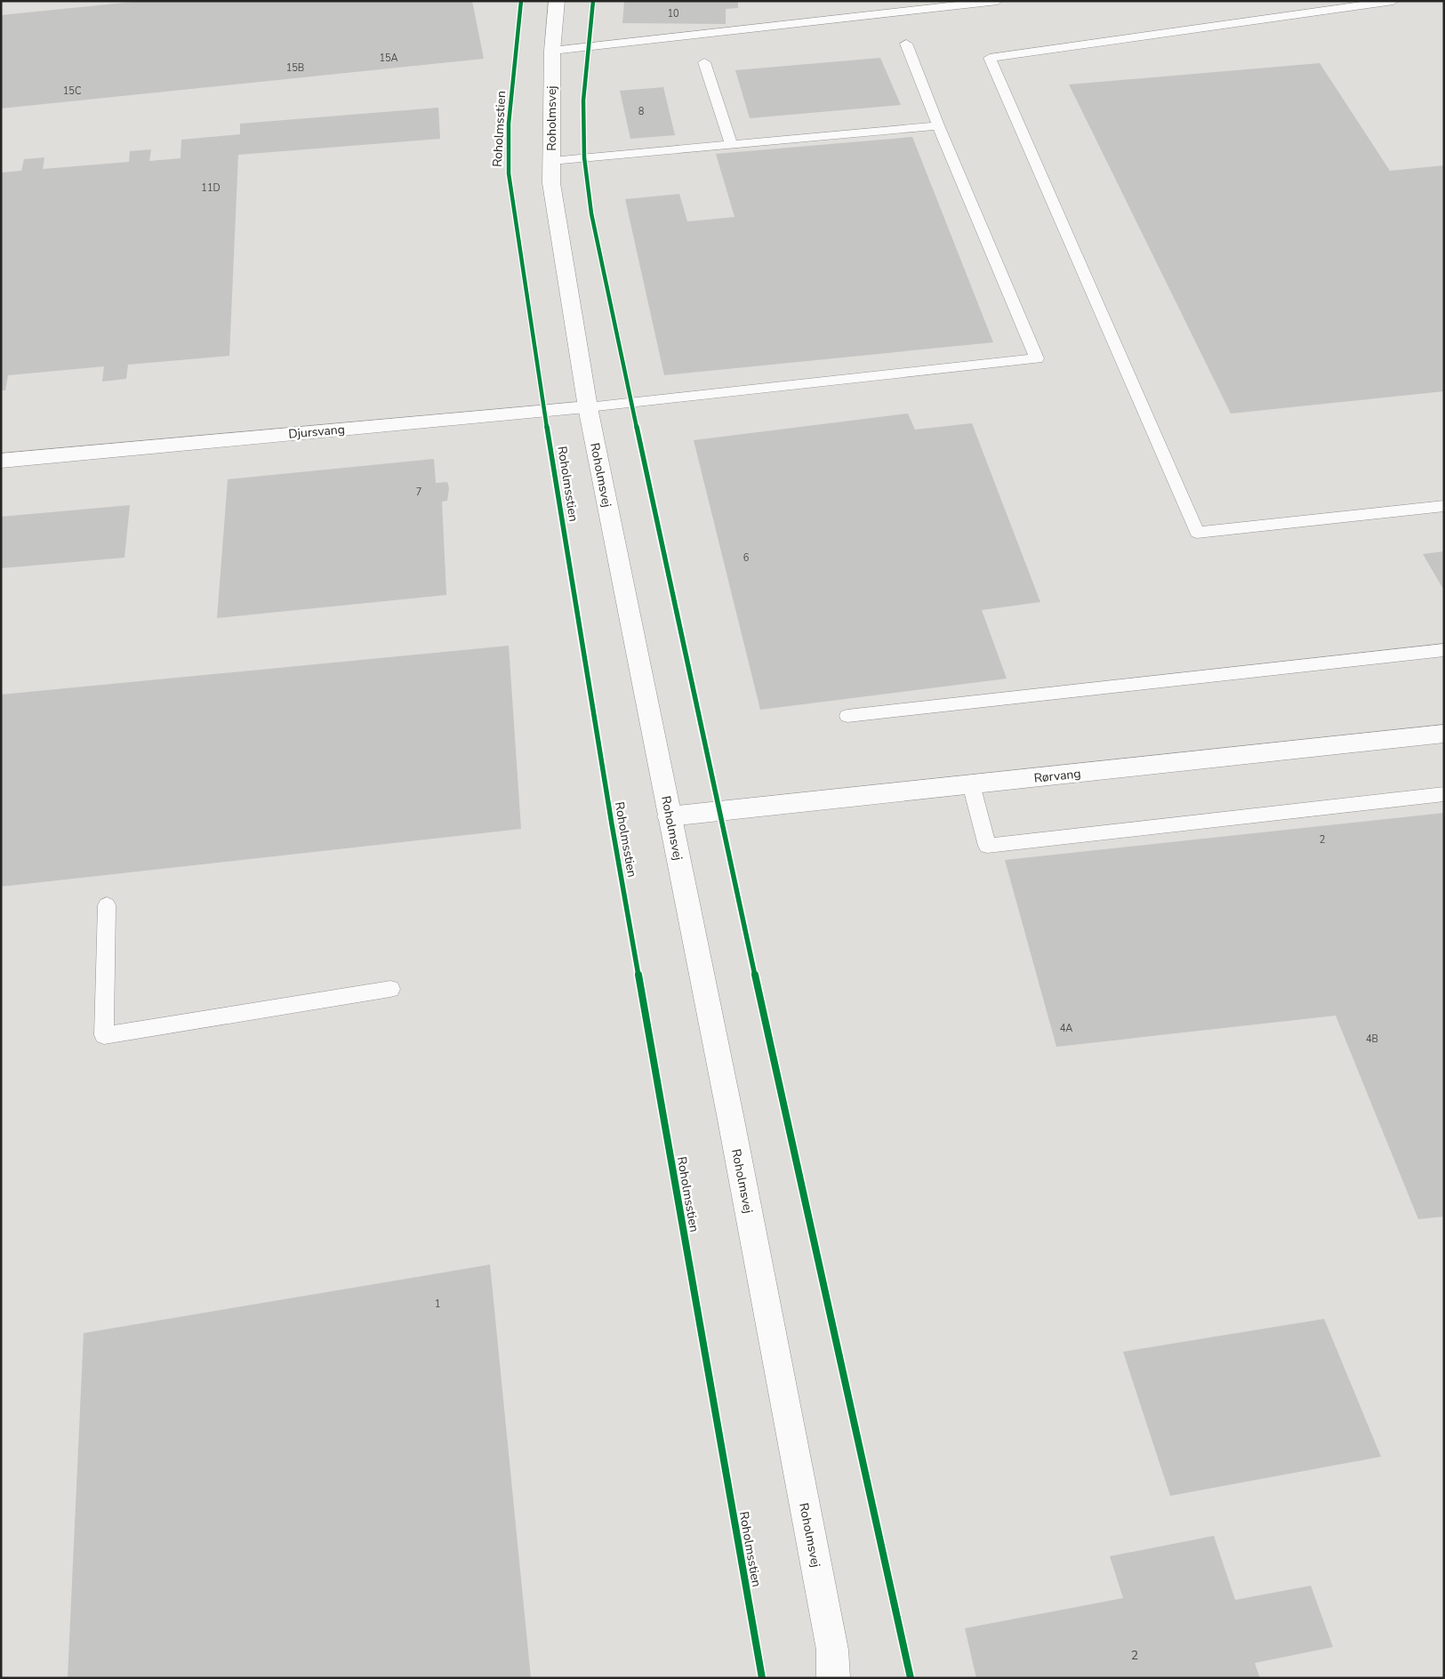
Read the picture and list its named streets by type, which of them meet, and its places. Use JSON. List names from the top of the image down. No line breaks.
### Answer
{"streets":{"street":["Roholmsvej","Djursvang","Rørvang"],"cycle path":["Roholmsstien"]},"crossings":[["Roholmsvej","Djursvang"],["Roholmsvej","Rørvang"]],"house_numbers":["10","15A","15B","15C","8","11D","7","6","2","4A","4B","1","2"]}
